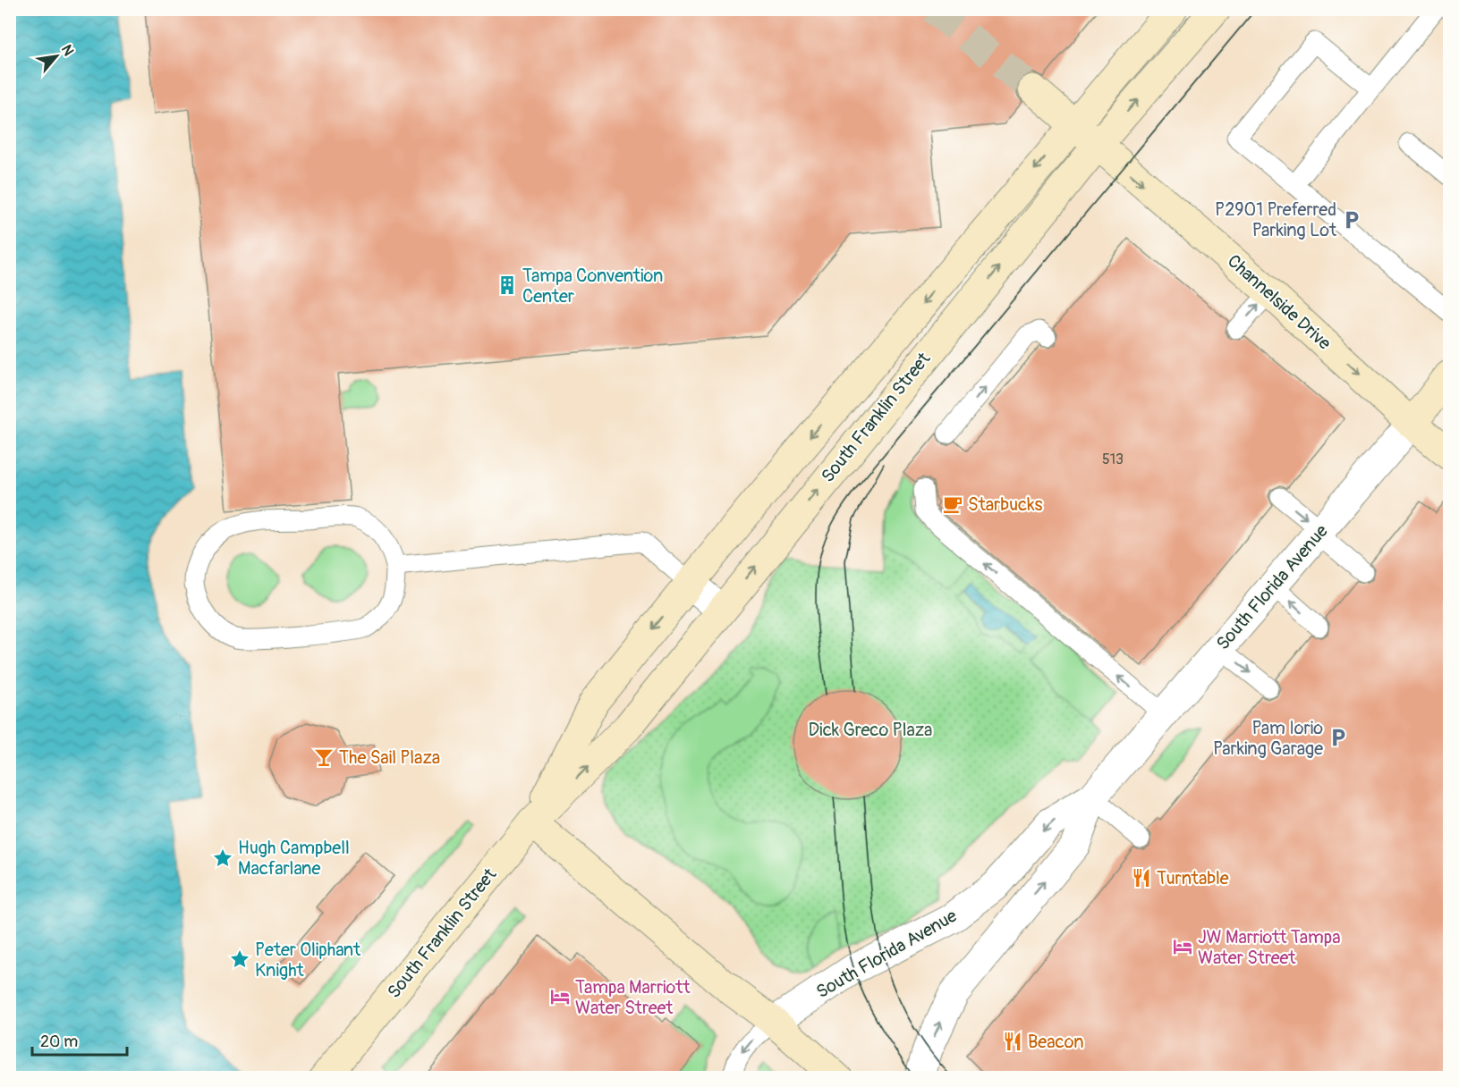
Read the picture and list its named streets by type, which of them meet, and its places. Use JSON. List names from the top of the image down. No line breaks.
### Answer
{"streets":{"street":["Channelside Drive","South Franklin Street","South Florida Avenue"]},"crossings":[["Channelside Drive","South Franklin Street"],["Channelside Drive","South Florida Avenue"]],"one_way":["Channelside Drive"],"parks":["Dick Greco Plaza"],"places":{"parking":["P2901 Preferred Parking Lot","Pam Iorio Parking Garage"],"building":["Tampa Convention Center"],"cafe":["Starbucks"],"bar":["The Sail Plaza"],"place":["Hugh Campbell Macfarlane","Peter Oliphant Knight"],"restaurant":["Turntable","Beacon"],"hotel":["JW Marriott Tampa Water Street","Tampa Marriott Water Street"]},"house_numbers":["513"],"scale_bar":"20 m","north":"top right"}
